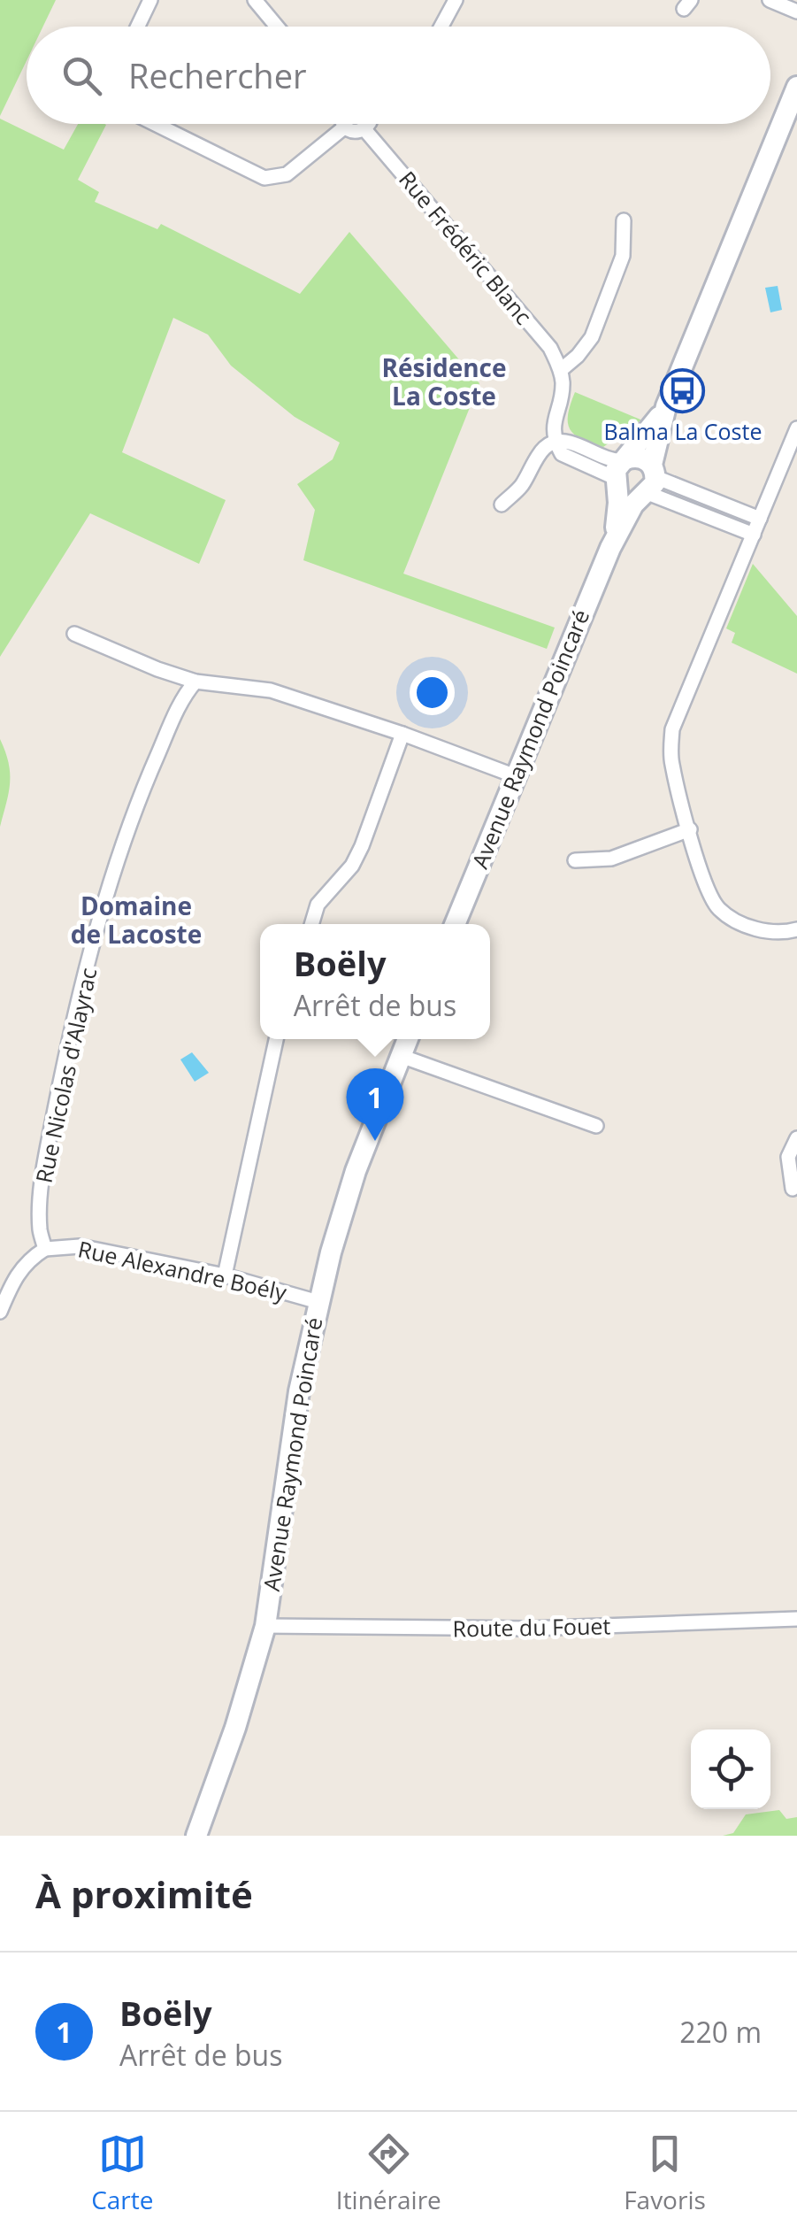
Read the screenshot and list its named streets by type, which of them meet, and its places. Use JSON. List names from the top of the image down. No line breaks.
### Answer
{"streets":{"main road":["Avenue Raymond Poincaré"],"street":["Rue Frédéric Blanc","Rue Nicolas d'Alayrac","Rue Alexandre Boély","Route du Fouet"]},"crossings":[["Avenue Raymond Poincaré","Rue Alexandre Boély"],["Avenue Raymond Poincaré","Route du Fouet"],["Rue Nicolas d'Alayrac","Rue Alexandre Boély"]],"districts":["Résidence La Coste","Domaine de Lacoste"],"places":{"bus stop":["Balma La Coste"]},"page":{"search":"Rechercher","popup":["Boëly","Arrêt de bus"],"pins":"1","heading":"À proximité","list":[{"mark":"1","name":"Boëly","note":"Arrêt de bus","value":"220 m"}],"nav":["Carte","Itinéraire","Favoris"]}}
